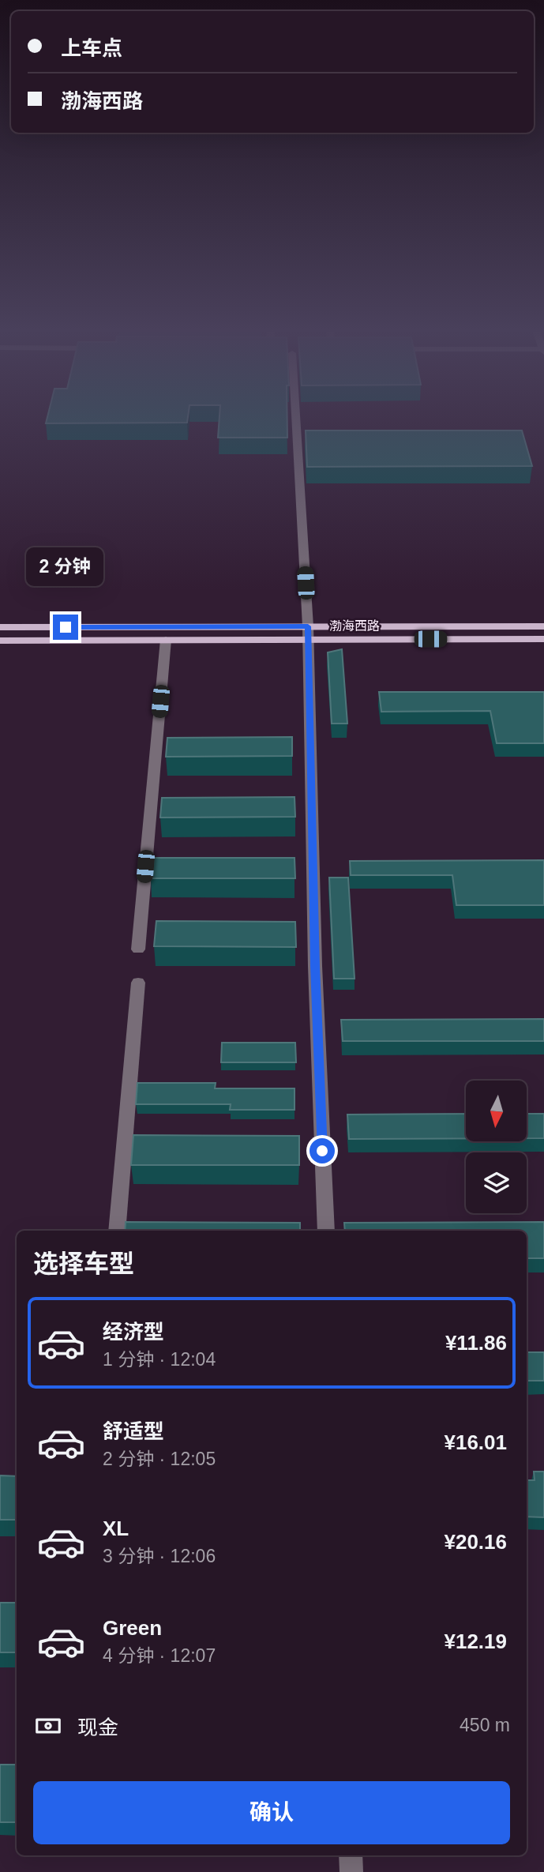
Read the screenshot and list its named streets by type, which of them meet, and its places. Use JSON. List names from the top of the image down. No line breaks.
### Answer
{"streets":{"main road":["渤海西路"]},"north":"bottom","page":{"banner":["上车点","渤海西路"],"bubble":"2 分钟","heading":"选择车型","list":[{"name":"经济型","note":"1 分钟 · 12:04","value":"¥11.86"},{"name":"舒适型","note":"2 分钟 · 12:05","value":"¥16.01"},{"name":"XL","note":"3 分钟 · 12:06","value":"¥20.16"},{"name":"Green","note":"4 分钟 · 12:07","value":"¥12.19"}],"pay":["现金","450 m"],"buttons":"确认"}}
